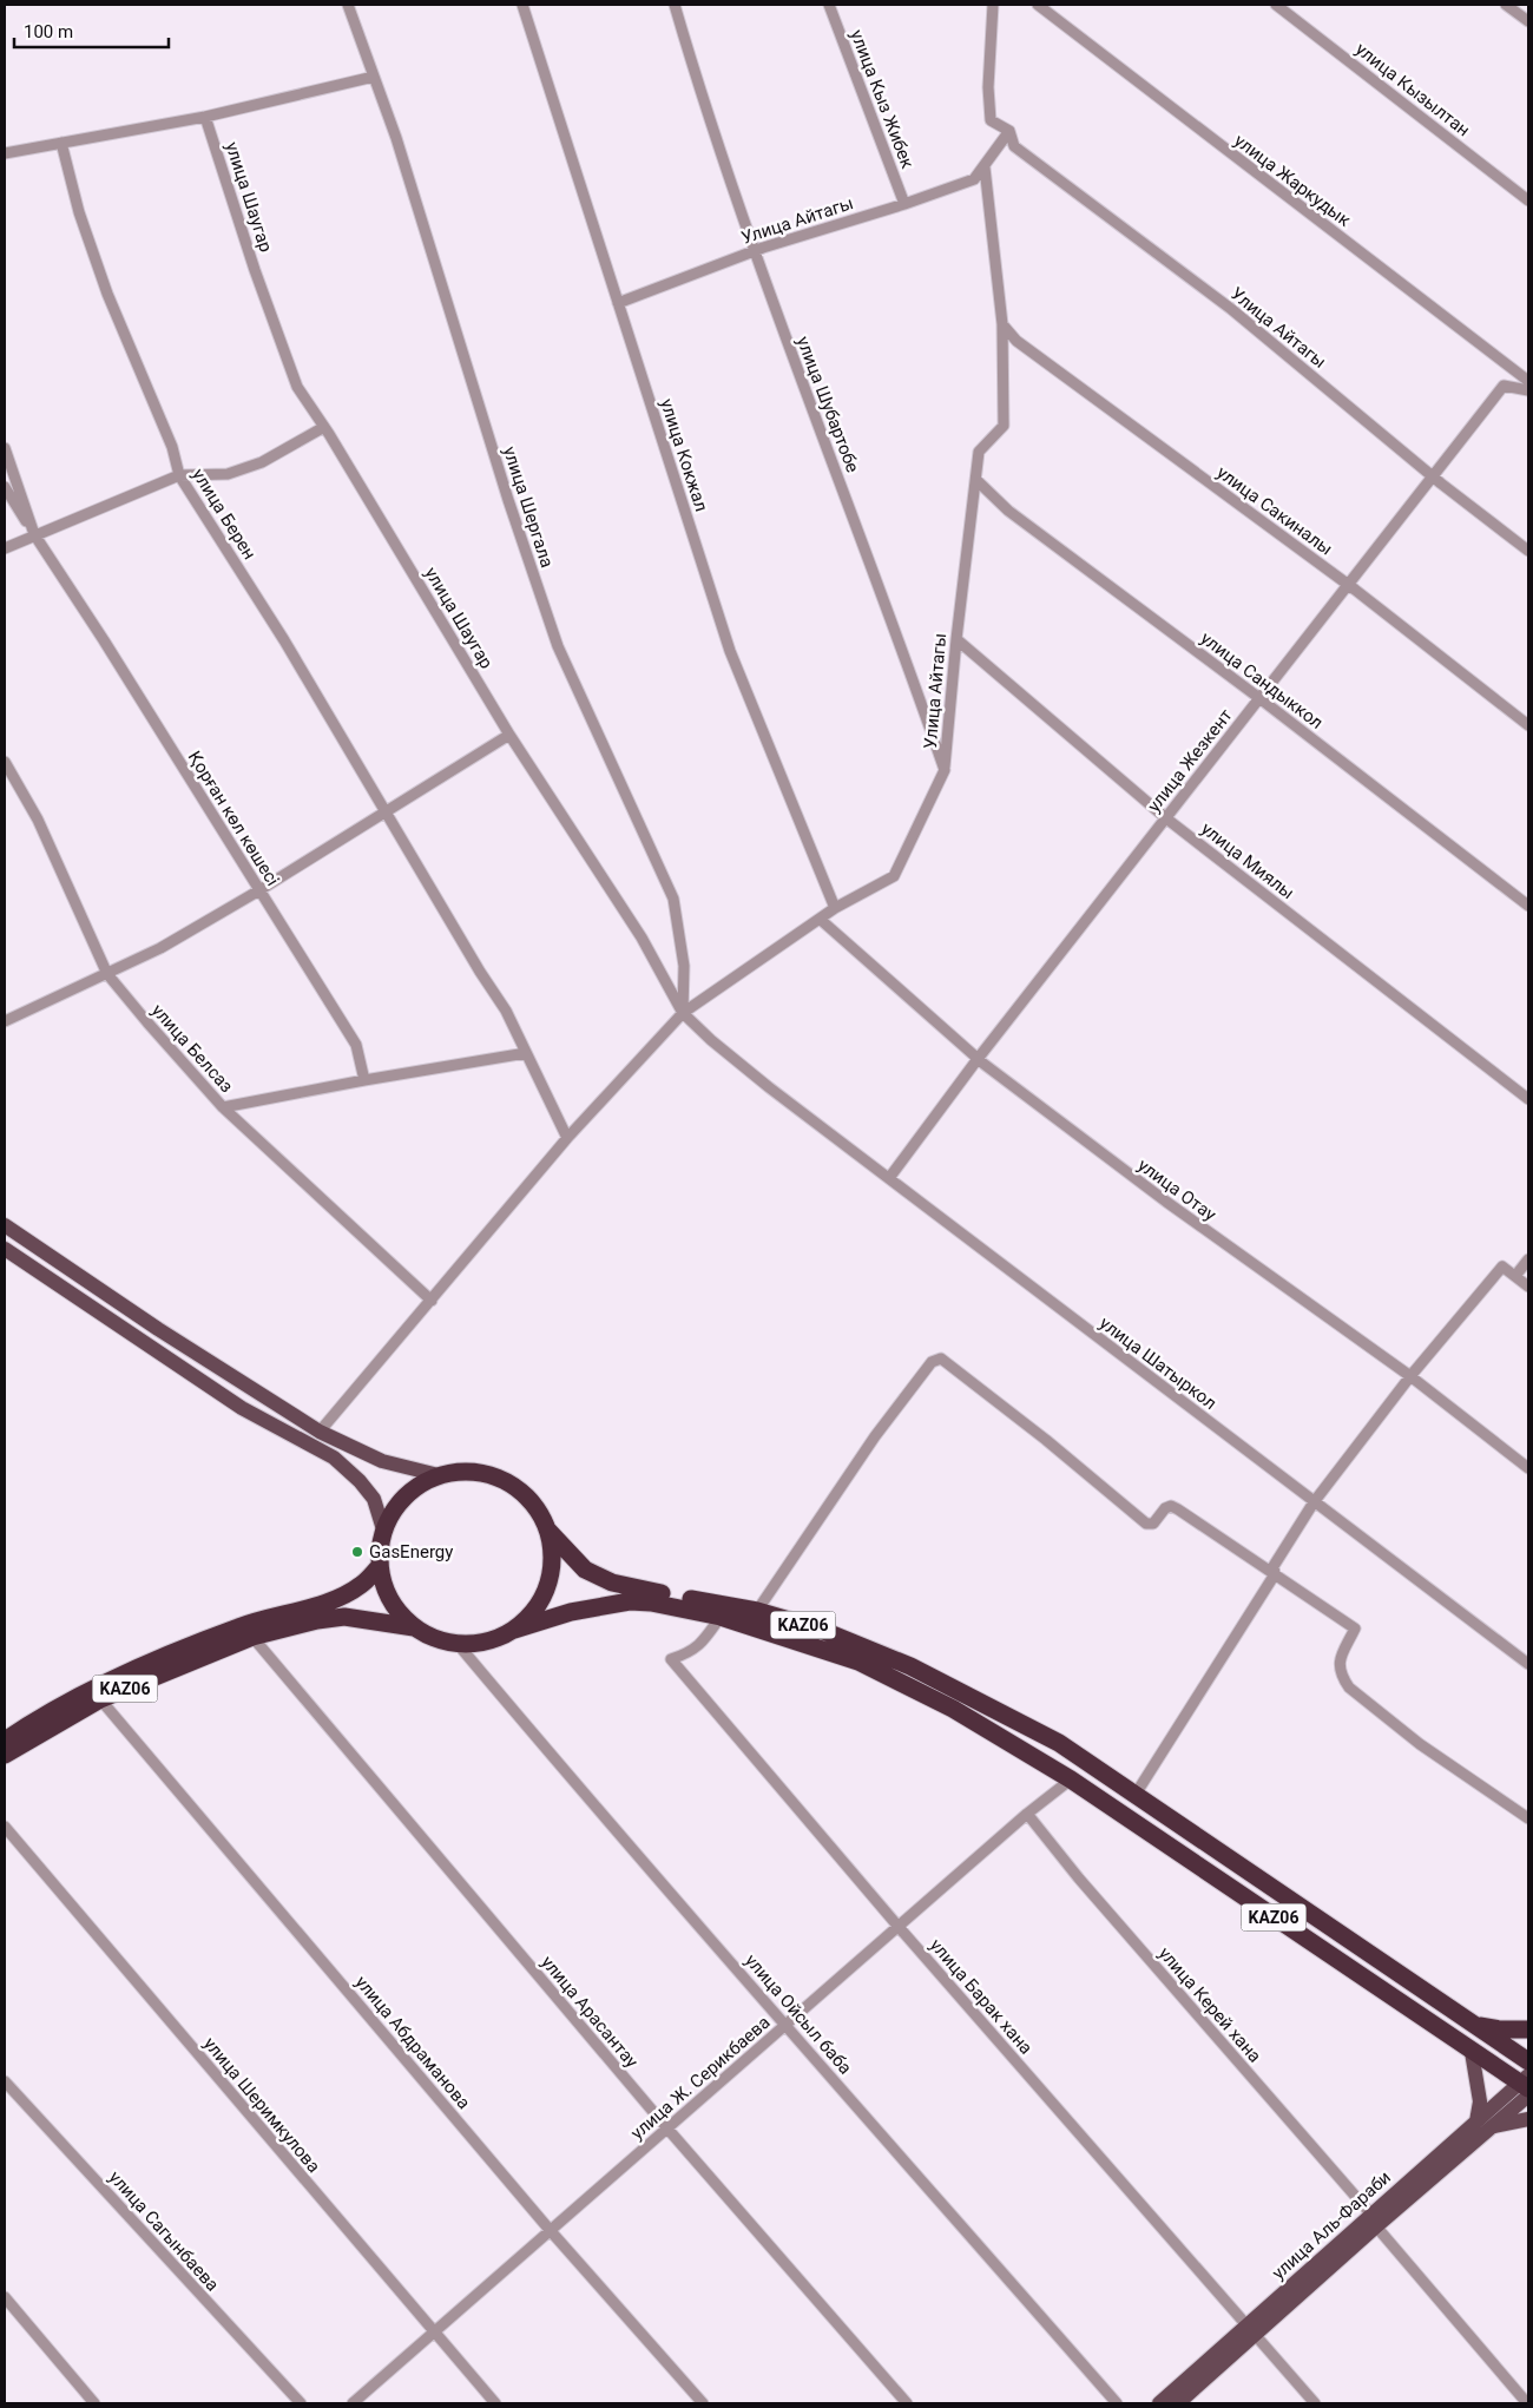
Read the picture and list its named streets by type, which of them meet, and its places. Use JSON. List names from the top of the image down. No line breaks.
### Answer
{"streets":{"highway":["KАZ06"],"main road":["улица Аль-Фараби"],"street":["улица Кызылтан","улица Кыз Жибек","улица Жаркудык","улица Шаугар","Улица Айтагы","улица Шубартобе","улица Кокжал","улица Шергала","улица Сакиналы","улица Берен","улица Сандыккол","улица Жезкент","Қорған көл көшесі","улица Миялы","улица Белсаз","улица Отау","улица Шатыркол","улица Барак хана","улица Керей хана","улица Арасантау","улица Ойсыл баба","улица Абдраманова","улица Ж. Серикбаева","улица Шеримкулова","улица Сагынбаева"]},"crossings":[["улица Кыз Жибек","Улица Айтагы"],["улица Шаугар","улица Шергала"],["улица Шаугар","улица Шатыркол"],["Улица Айтагы","улица Шубартобе"],["Улица Айтагы","улица Кокжал"],["Улица Айтагы","улица Сакиналы"],["Улица Айтагы","улица Сандыккол"],["Улица Айтагы","улица Жезкент"],["Улица Айтагы","улица Миялы"],["улица Сакиналы","улица Жезкент"],["улица Сандыккол","улица Жезкент"],["улица Жезкент","улица Миялы"],["улица Жезкент","улица Отау"],["улица Жезкент","улица Шатыркол"],["KАZ06","улица Барак хана"],["KАZ06","улица Арасантау"],["KАZ06","улица Ойсыл баба"],["KАZ06","улица Абдраманова"],["KАZ06","улица Ж. Серикбаева"],["KАZ06","улица Аль-Фараби"],["улица Барак хана","улица Ж. Серикбаева"],["улица Барак хана","улица Аль-Фараби"],["улица Керей хана","улица Ж. Серикбаева"],["улица Керей хана","улица Аль-Фараби"],["улица Арасантау","улица Ж. Серикбаева"],["улица Ойсыл баба","улица Ж. Серикбаева"],["улица Абдраманова","улица Ж. Серикбаева"],["улица Ж. Серикбаева","улица Шеримкулова"]],"places":["GasEnergy"],"scale_bar":"100 m"}
